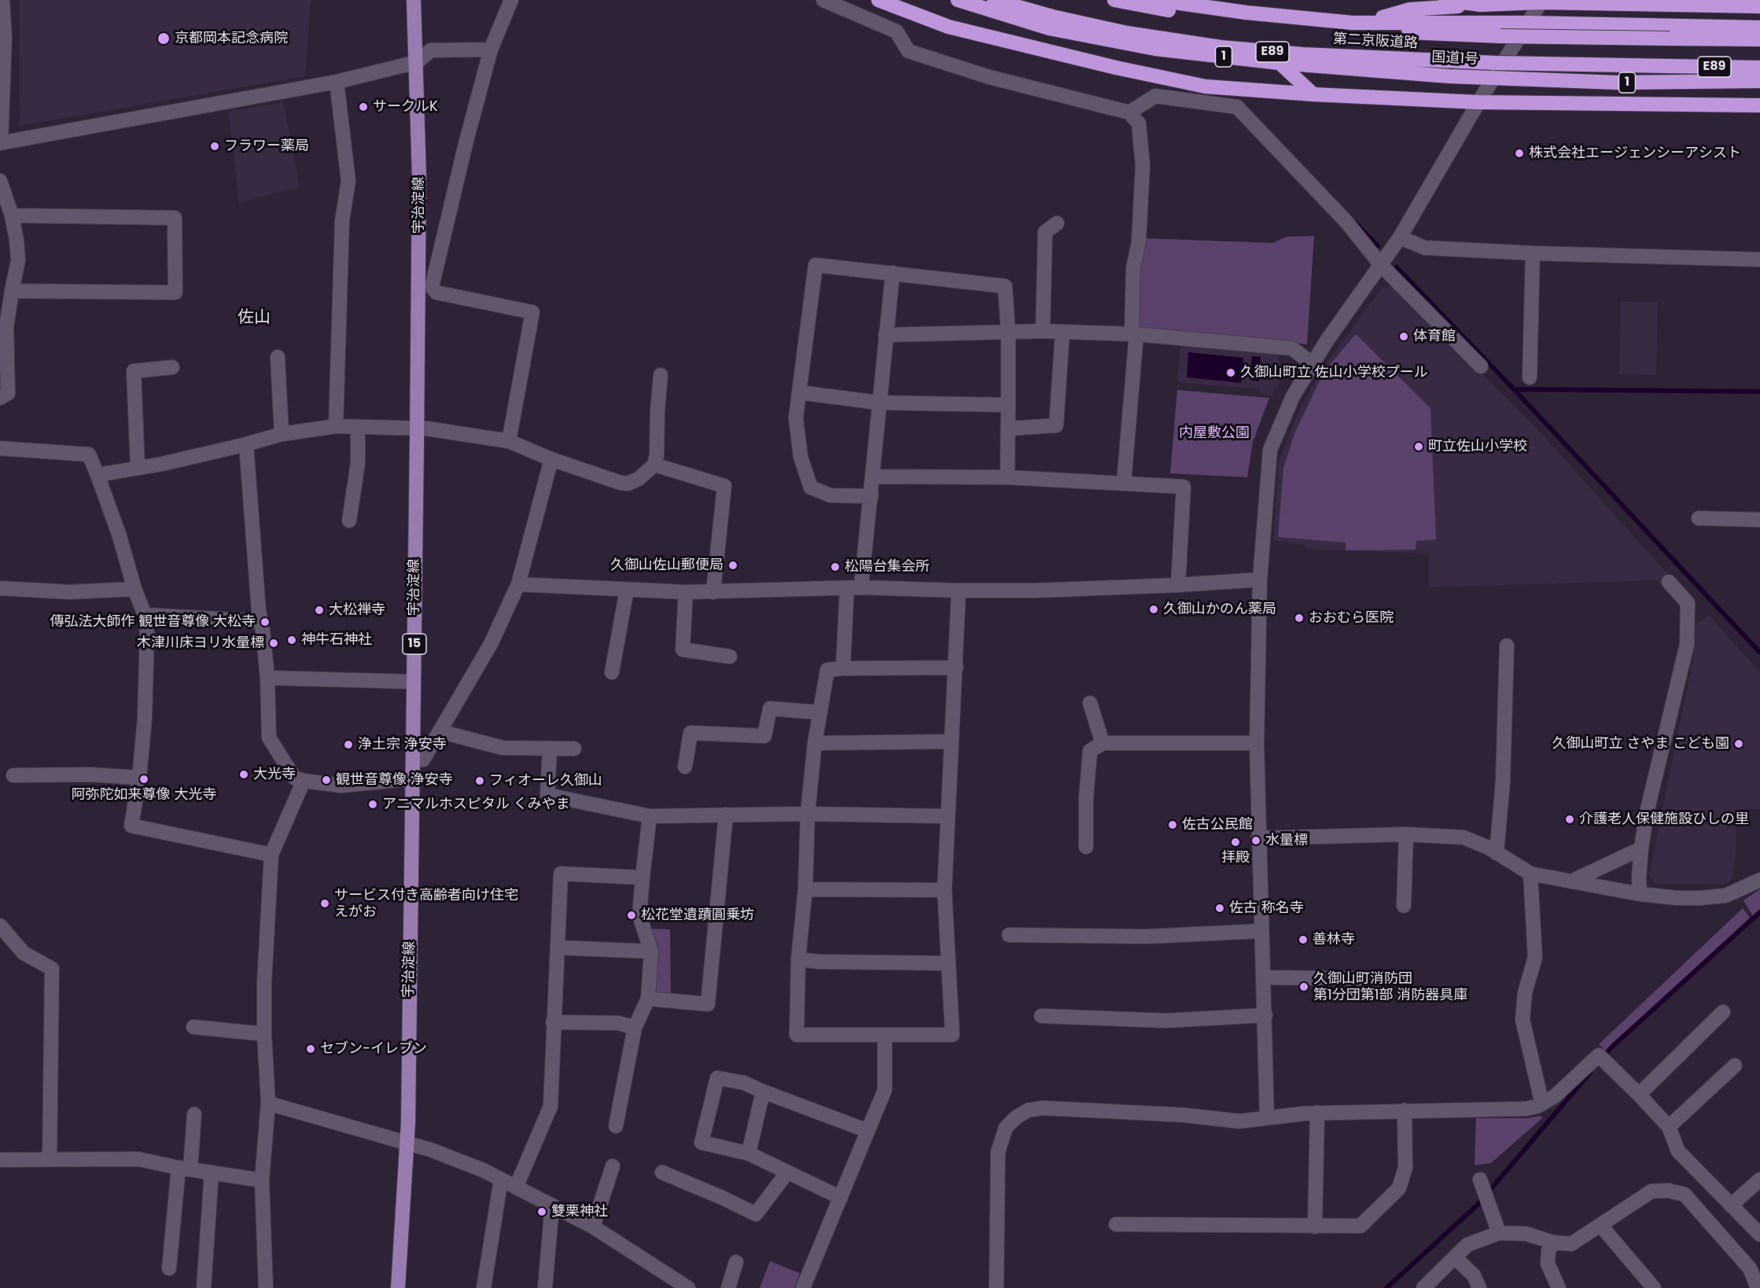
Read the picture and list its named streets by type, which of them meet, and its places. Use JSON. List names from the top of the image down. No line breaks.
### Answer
{"streets":{"highway":["第二京阪道路","E89","1","国道1号"],"main road":["宇治淀線","15"]},"districts":["佐山"],"parks":["内屋敷公園"],"places":["京都岡本記念病院","サークルK","フラワー薬局","株式会社エージェンシーアシスト","体育館","久御山町立 佐山小学校プール","町立佐山小学校","久御山佐山郵便局","松陽台集会所","久御山かのん薬局","大松禅寺","おおむら医院","傳弘法大師作 観世音尊像 大松寺","神牛石神社","木津川床ヨリ水量標","久御山町立 さやま こども園","浄土宗 浄安寺","大光寺","阿弥陀如来尊像 大光寺","観世音尊像 浄安寺","フィオーレ久御山","アニマルホスピタル くみやま","介護老人保健施設ひしの里","佐古公民館","水量標","拝殿","サービス付き高齢者向け住宅 えがお","佐古 称名寺","松花堂遺蹟圓乗坊","善林寺","久御山町消防団 第1分団第1部 消防器具庫","セブン-イレブン","雙栗神社"]}
